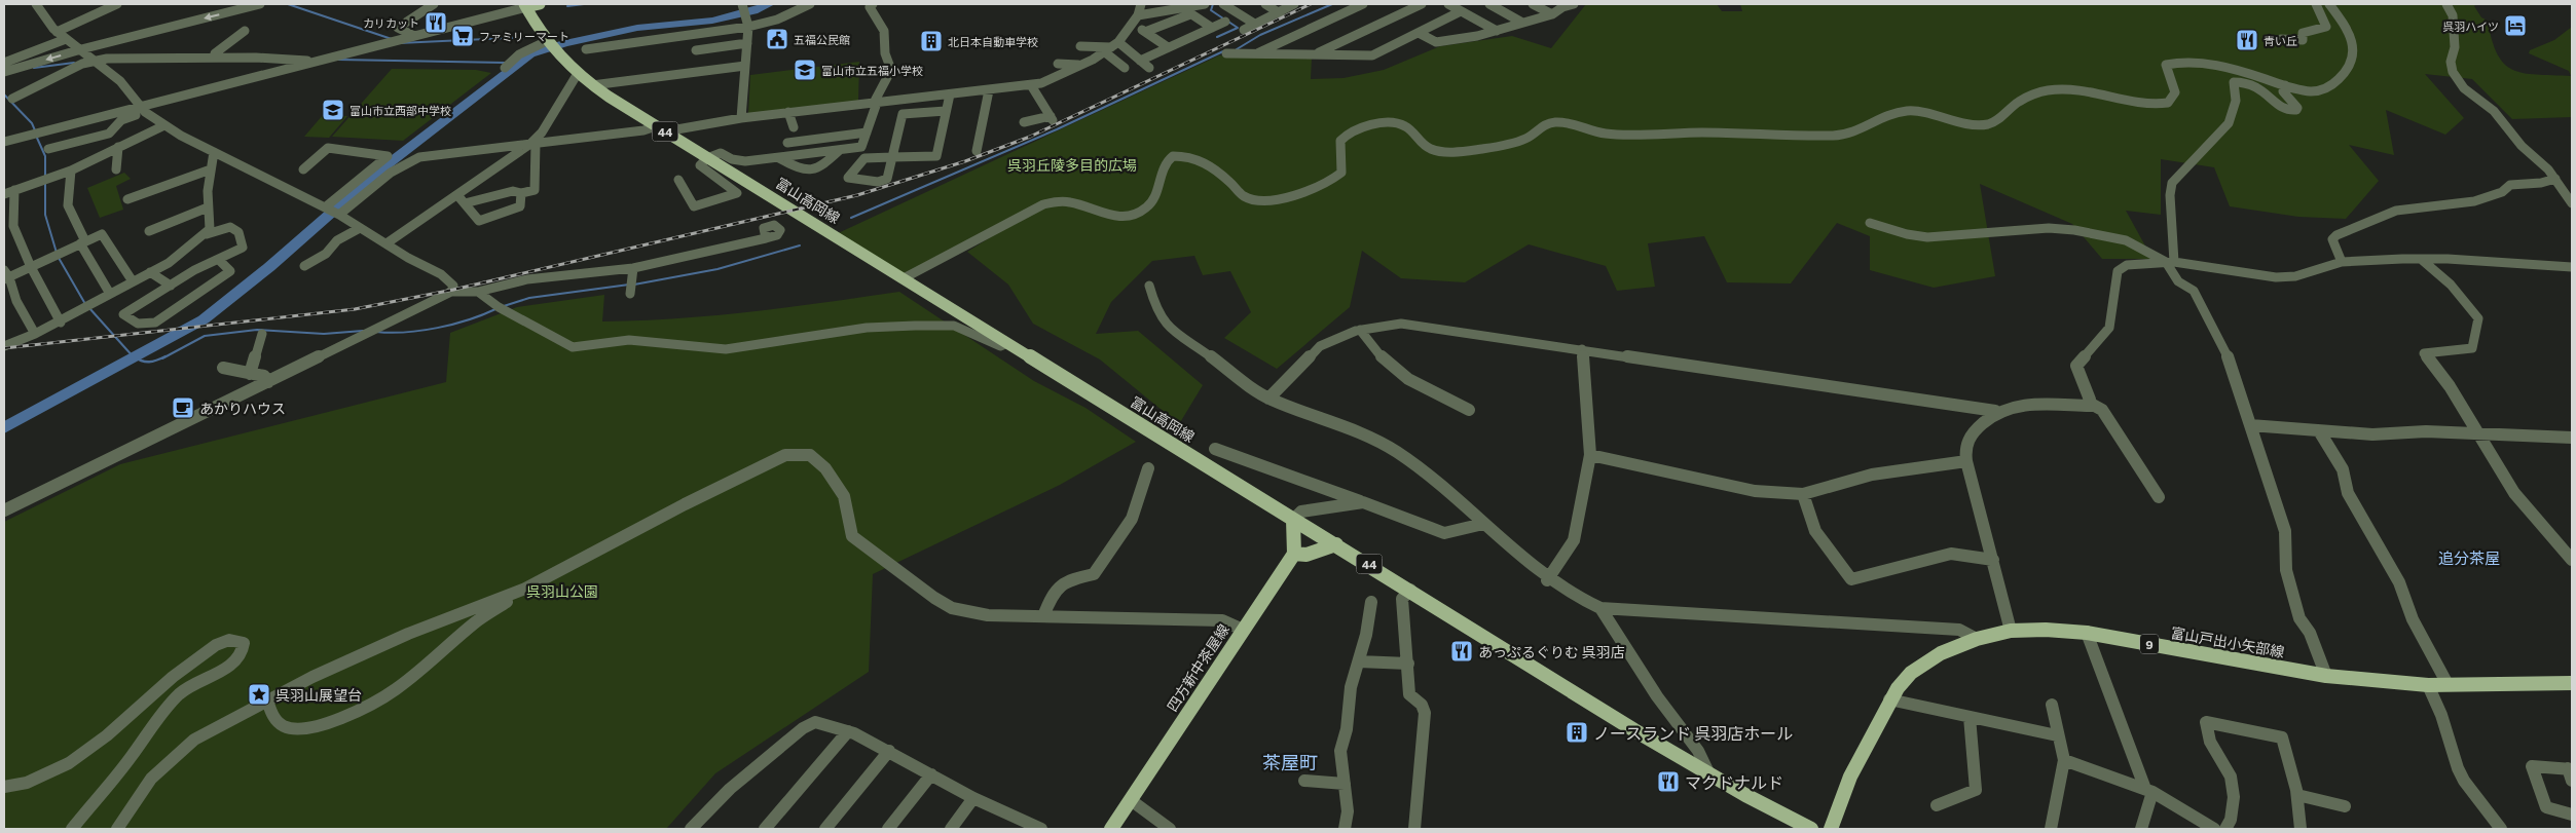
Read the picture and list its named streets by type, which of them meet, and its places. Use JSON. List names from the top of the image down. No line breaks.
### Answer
{"streets":{"main road":["44","富山高岡線","富山戸出小矢部線","9","四方新中茶屋線"]},"districts":["追分茶屋","茶屋町"],"parks":["呉羽丘陵多目的広場","呉羽山公園"],"places":{"restaurant":["カリカット","青い丘","あっぷるぐりむ 呉羽店","マクドナルド"],"hotel":["呉羽ハイツ"],"supermarket":["ファミリーマート"],"public building":["五福公民館"],"building":["北日本自動車学校","ノースランド 呉羽店ホール"],"school or university":["富山市立五福小学校","富山市立西部中学校"],"cafe":["あかりハウス"],"place":["呉羽山展望台"]}}
